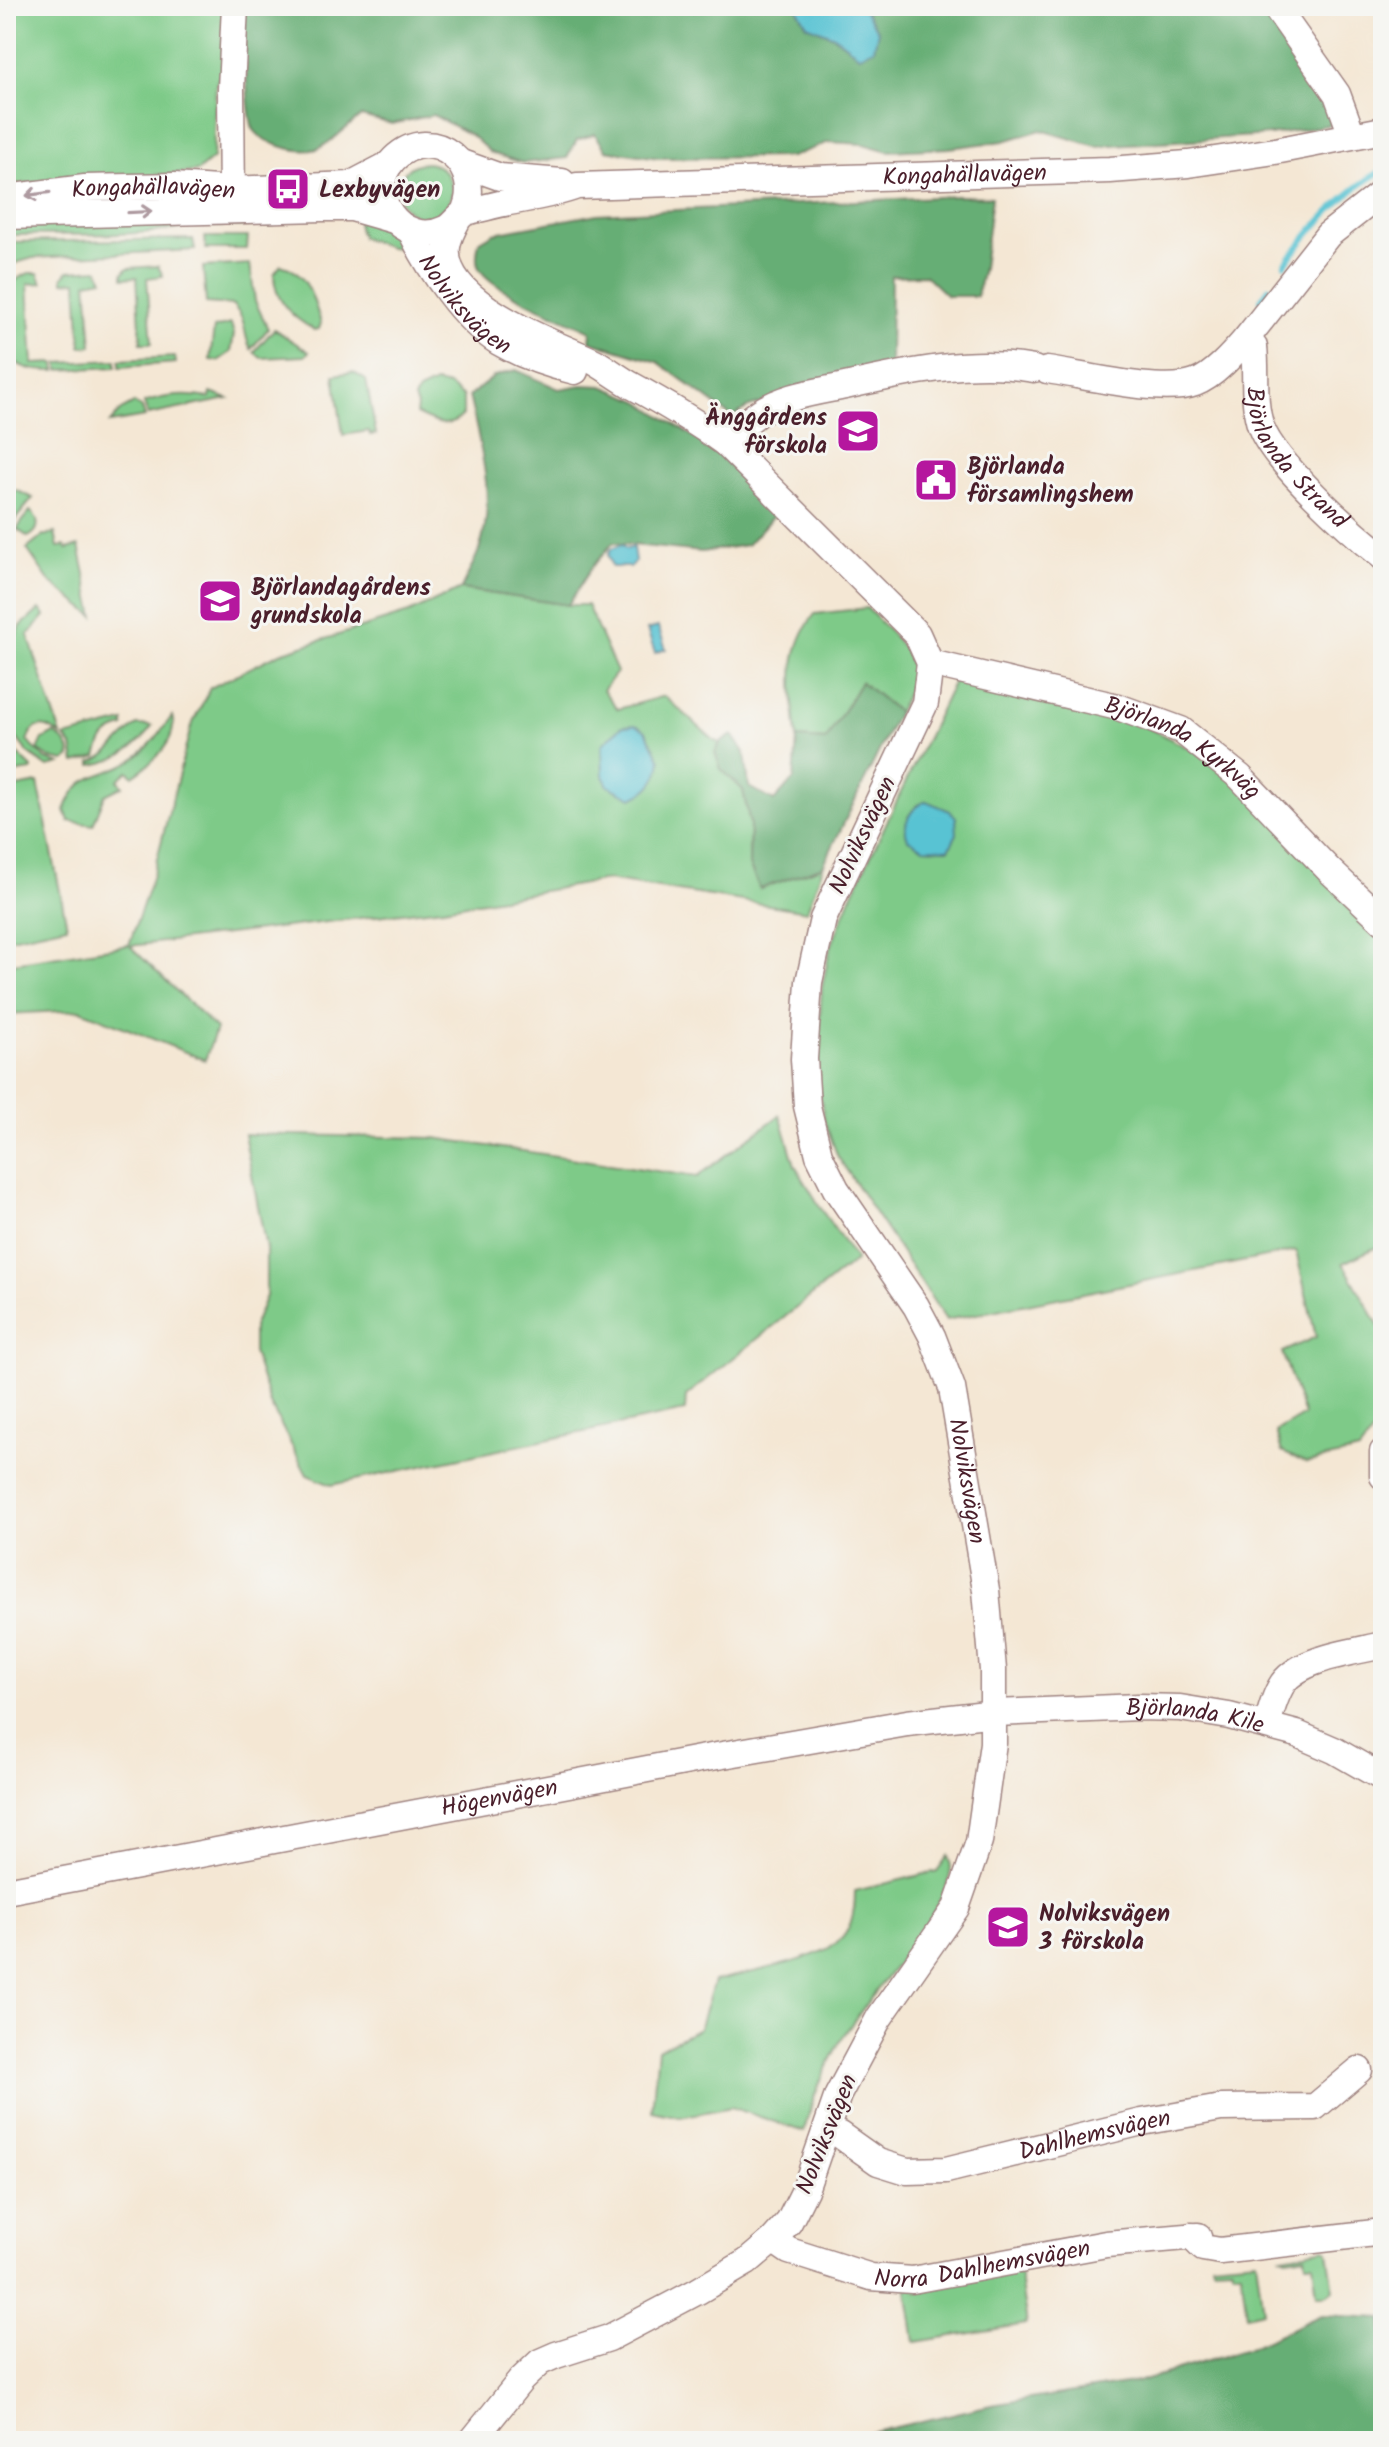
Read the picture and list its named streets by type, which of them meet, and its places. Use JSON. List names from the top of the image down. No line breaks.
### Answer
{"streets":{"street":["Kongahällavägen","Nolviksvägen","Björlanda Strand","Björlanda Kyrkväg","Björlanda Kile","Högenvägen","Dahlhemsvägen","Norra Dahlhemsvägen"]},"crossings":[["Kongahällavägen","Nolviksvägen"],["Nolviksvägen","Björlanda Strand"],["Nolviksvägen","Björlanda Kyrkväg"],["Nolviksvägen","Björlanda Kile"],["Nolviksvägen","Högenvägen"],["Nolviksvägen","Dahlhemsvägen"],["Nolviksvägen","Norra Dahlhemsvägen"],["Björlanda Kile","Högenvägen"]],"places":{"bus stop":["Lexbyvägen"],"school or university":["Änggårdens förskola","Björlandagårdens grundskola","Nolviksvägen 3 förskola"],"public building":["Björlanda församlingshem"]}}
